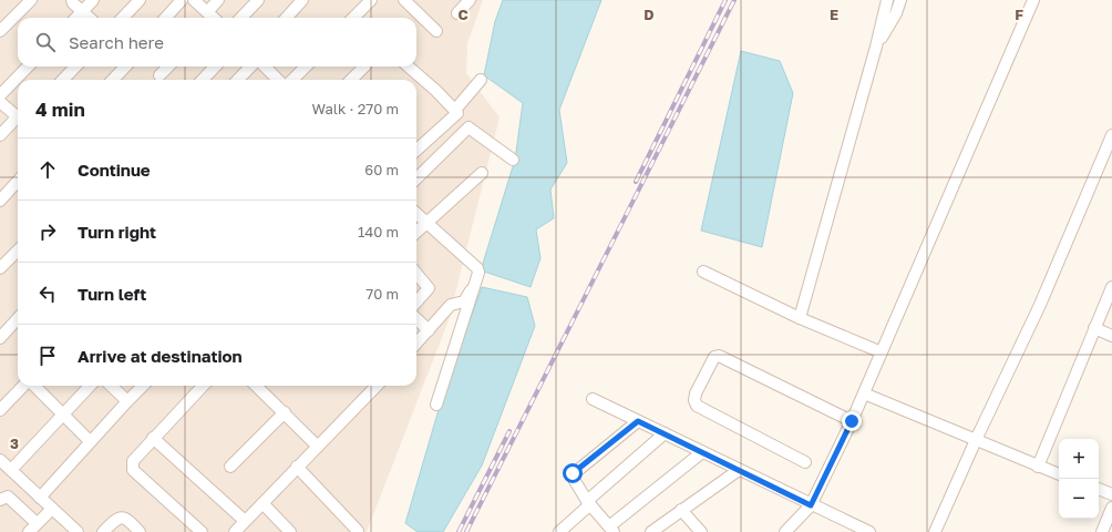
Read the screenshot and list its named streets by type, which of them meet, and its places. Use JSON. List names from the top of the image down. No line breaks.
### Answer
{"page":{"search":"Search here","heading":["4 min","Walk · 270 m"],"list":[["Continue","60 m"],["Turn right","140 m"],["Turn left","70 m"],"Arrive at destination"],"map_buttons":["+","−"]},"grid":{"columns":["C","D","E","F"],"rows":["3"]}}
